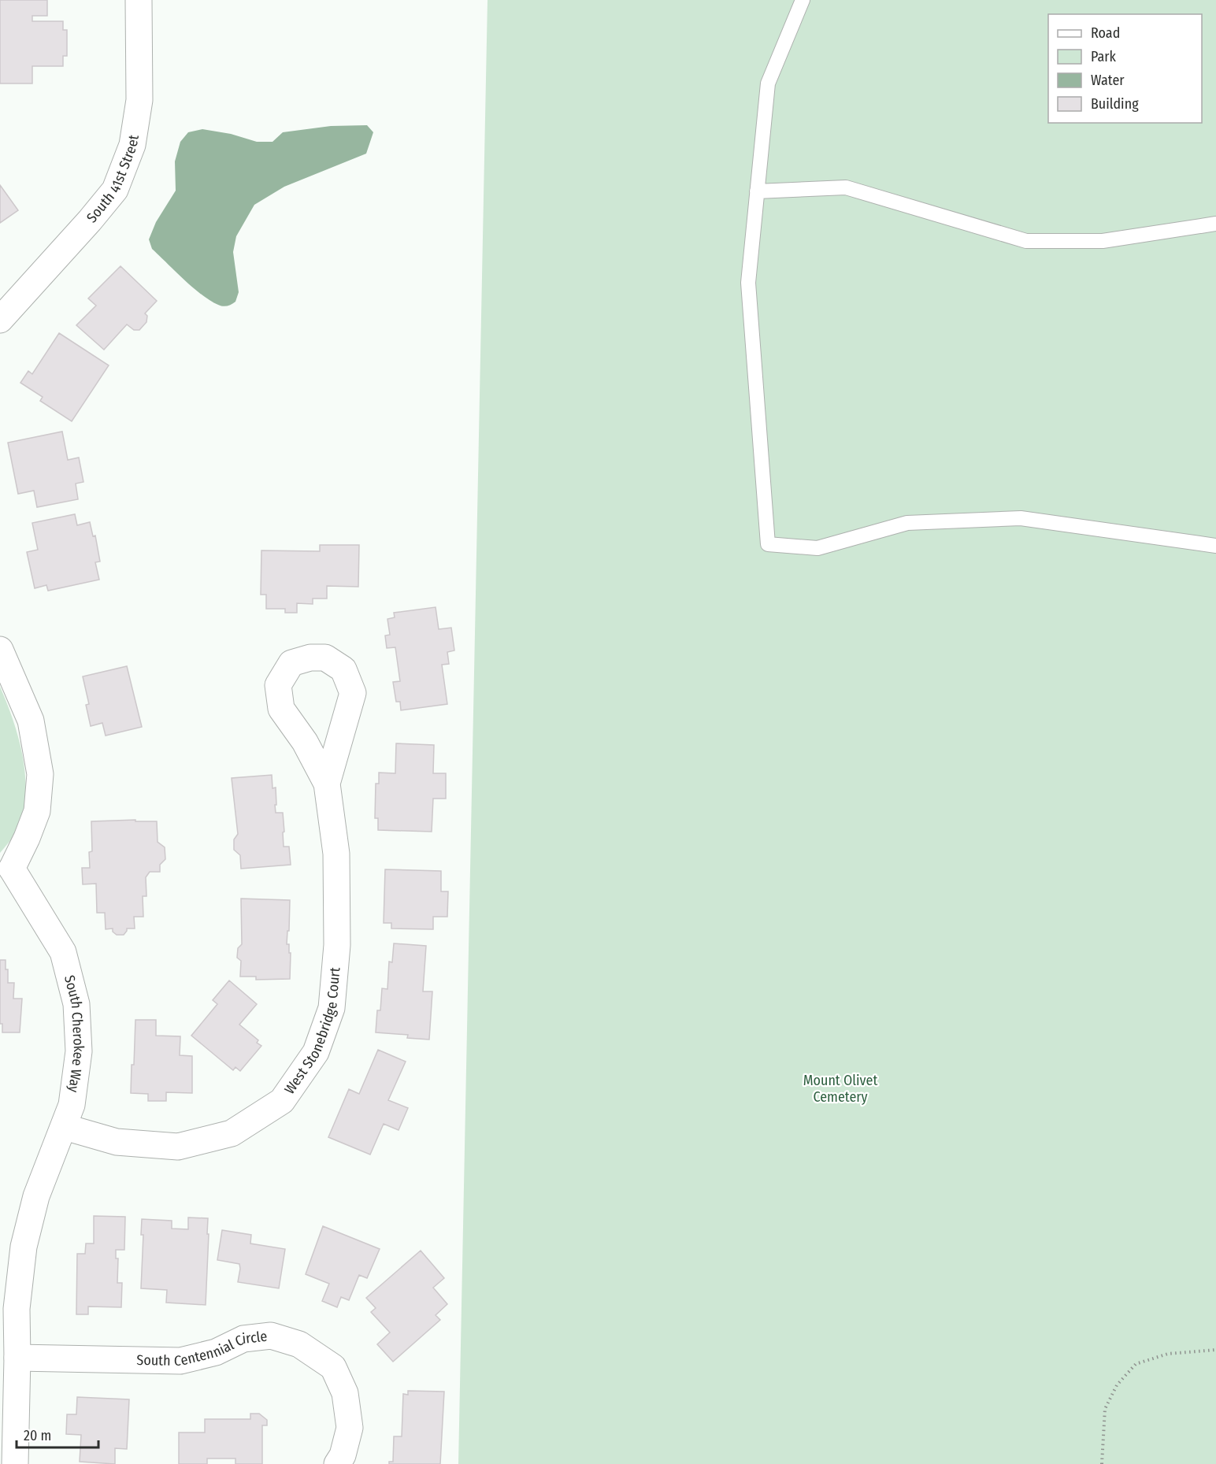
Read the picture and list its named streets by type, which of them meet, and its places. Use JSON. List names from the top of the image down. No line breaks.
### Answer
{"streets":{"street":["South 41st Street","West Stonebridge Court","South Cherokee Way","South Centennial Circle"]},"crossings":[["West Stonebridge Court","South Cherokee Way"],["South Cherokee Way","South Centennial Circle"]],"parks":["Mount Olivet Cemetery"],"legend":["Road","Park","Water","Building"],"scale_bar":"20 m"}
